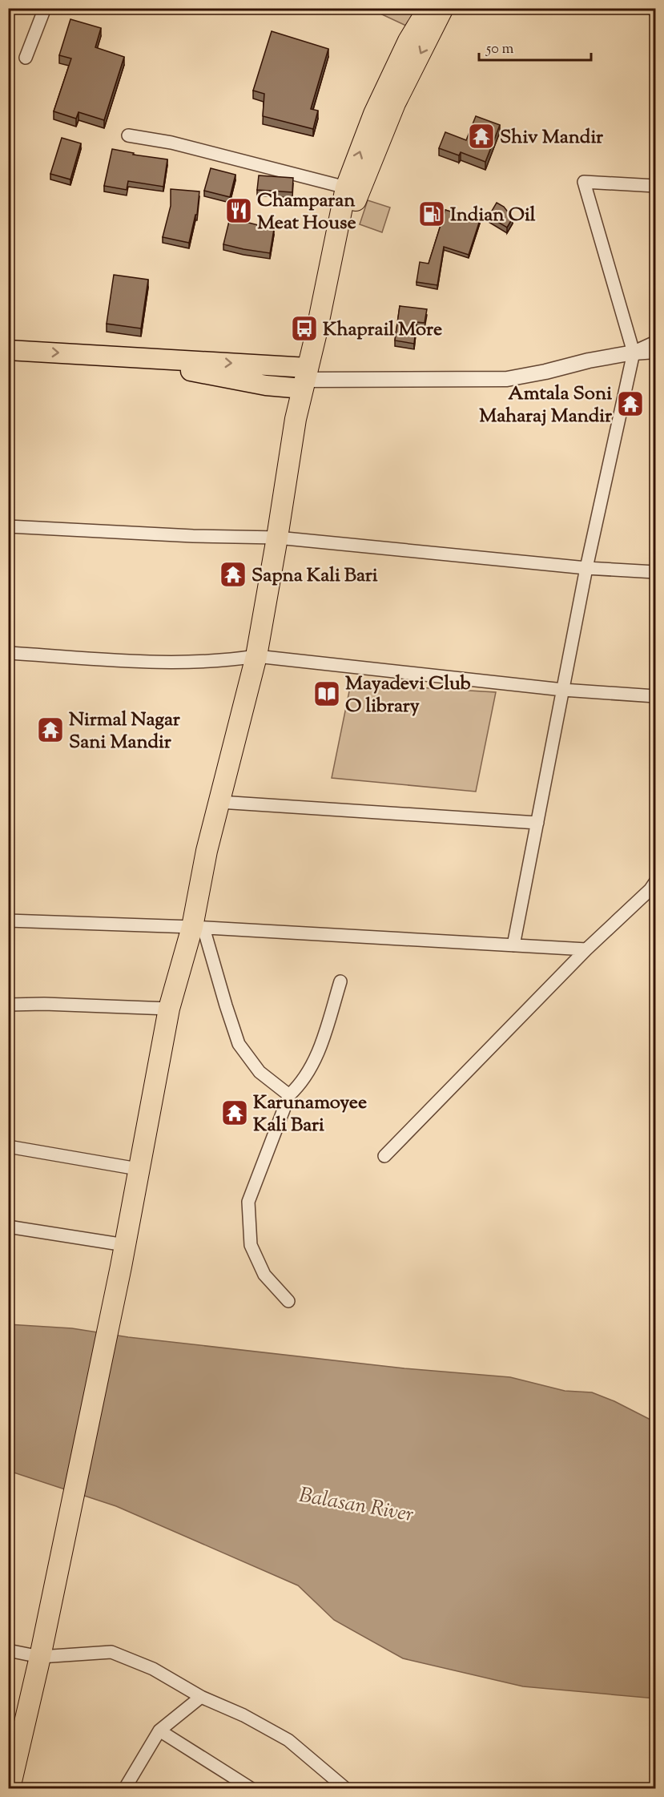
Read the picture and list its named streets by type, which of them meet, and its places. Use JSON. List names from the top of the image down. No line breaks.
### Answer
{"water":["Balasan River"],"places":{"temple":["Shiv Mandir","Amtala Soni Maharaj Mandir","Sapna Kali Bari","Nirmal Nagar Sani Mandir","Karunamoyee Kali Bari"],"restaurant":["Champaran Meat House"],"fuel station":["Indian Oil"],"bus stop":["Khaprail More"],"library":["Mayadevi Club O library"]},"scale_bar":"50 m"}
